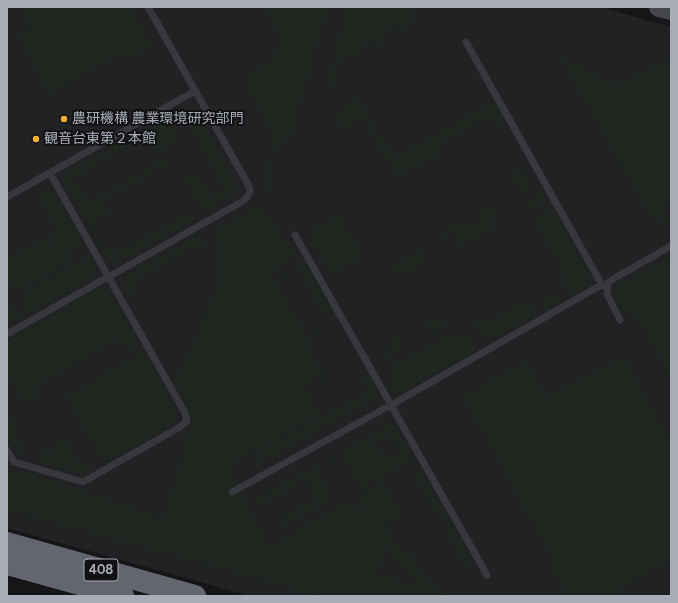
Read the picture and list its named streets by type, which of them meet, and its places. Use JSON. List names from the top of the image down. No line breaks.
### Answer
{"streets":{"highway":["408"]},"places":["農研機構 農業環境研究部門","観音台東第２本館"]}
